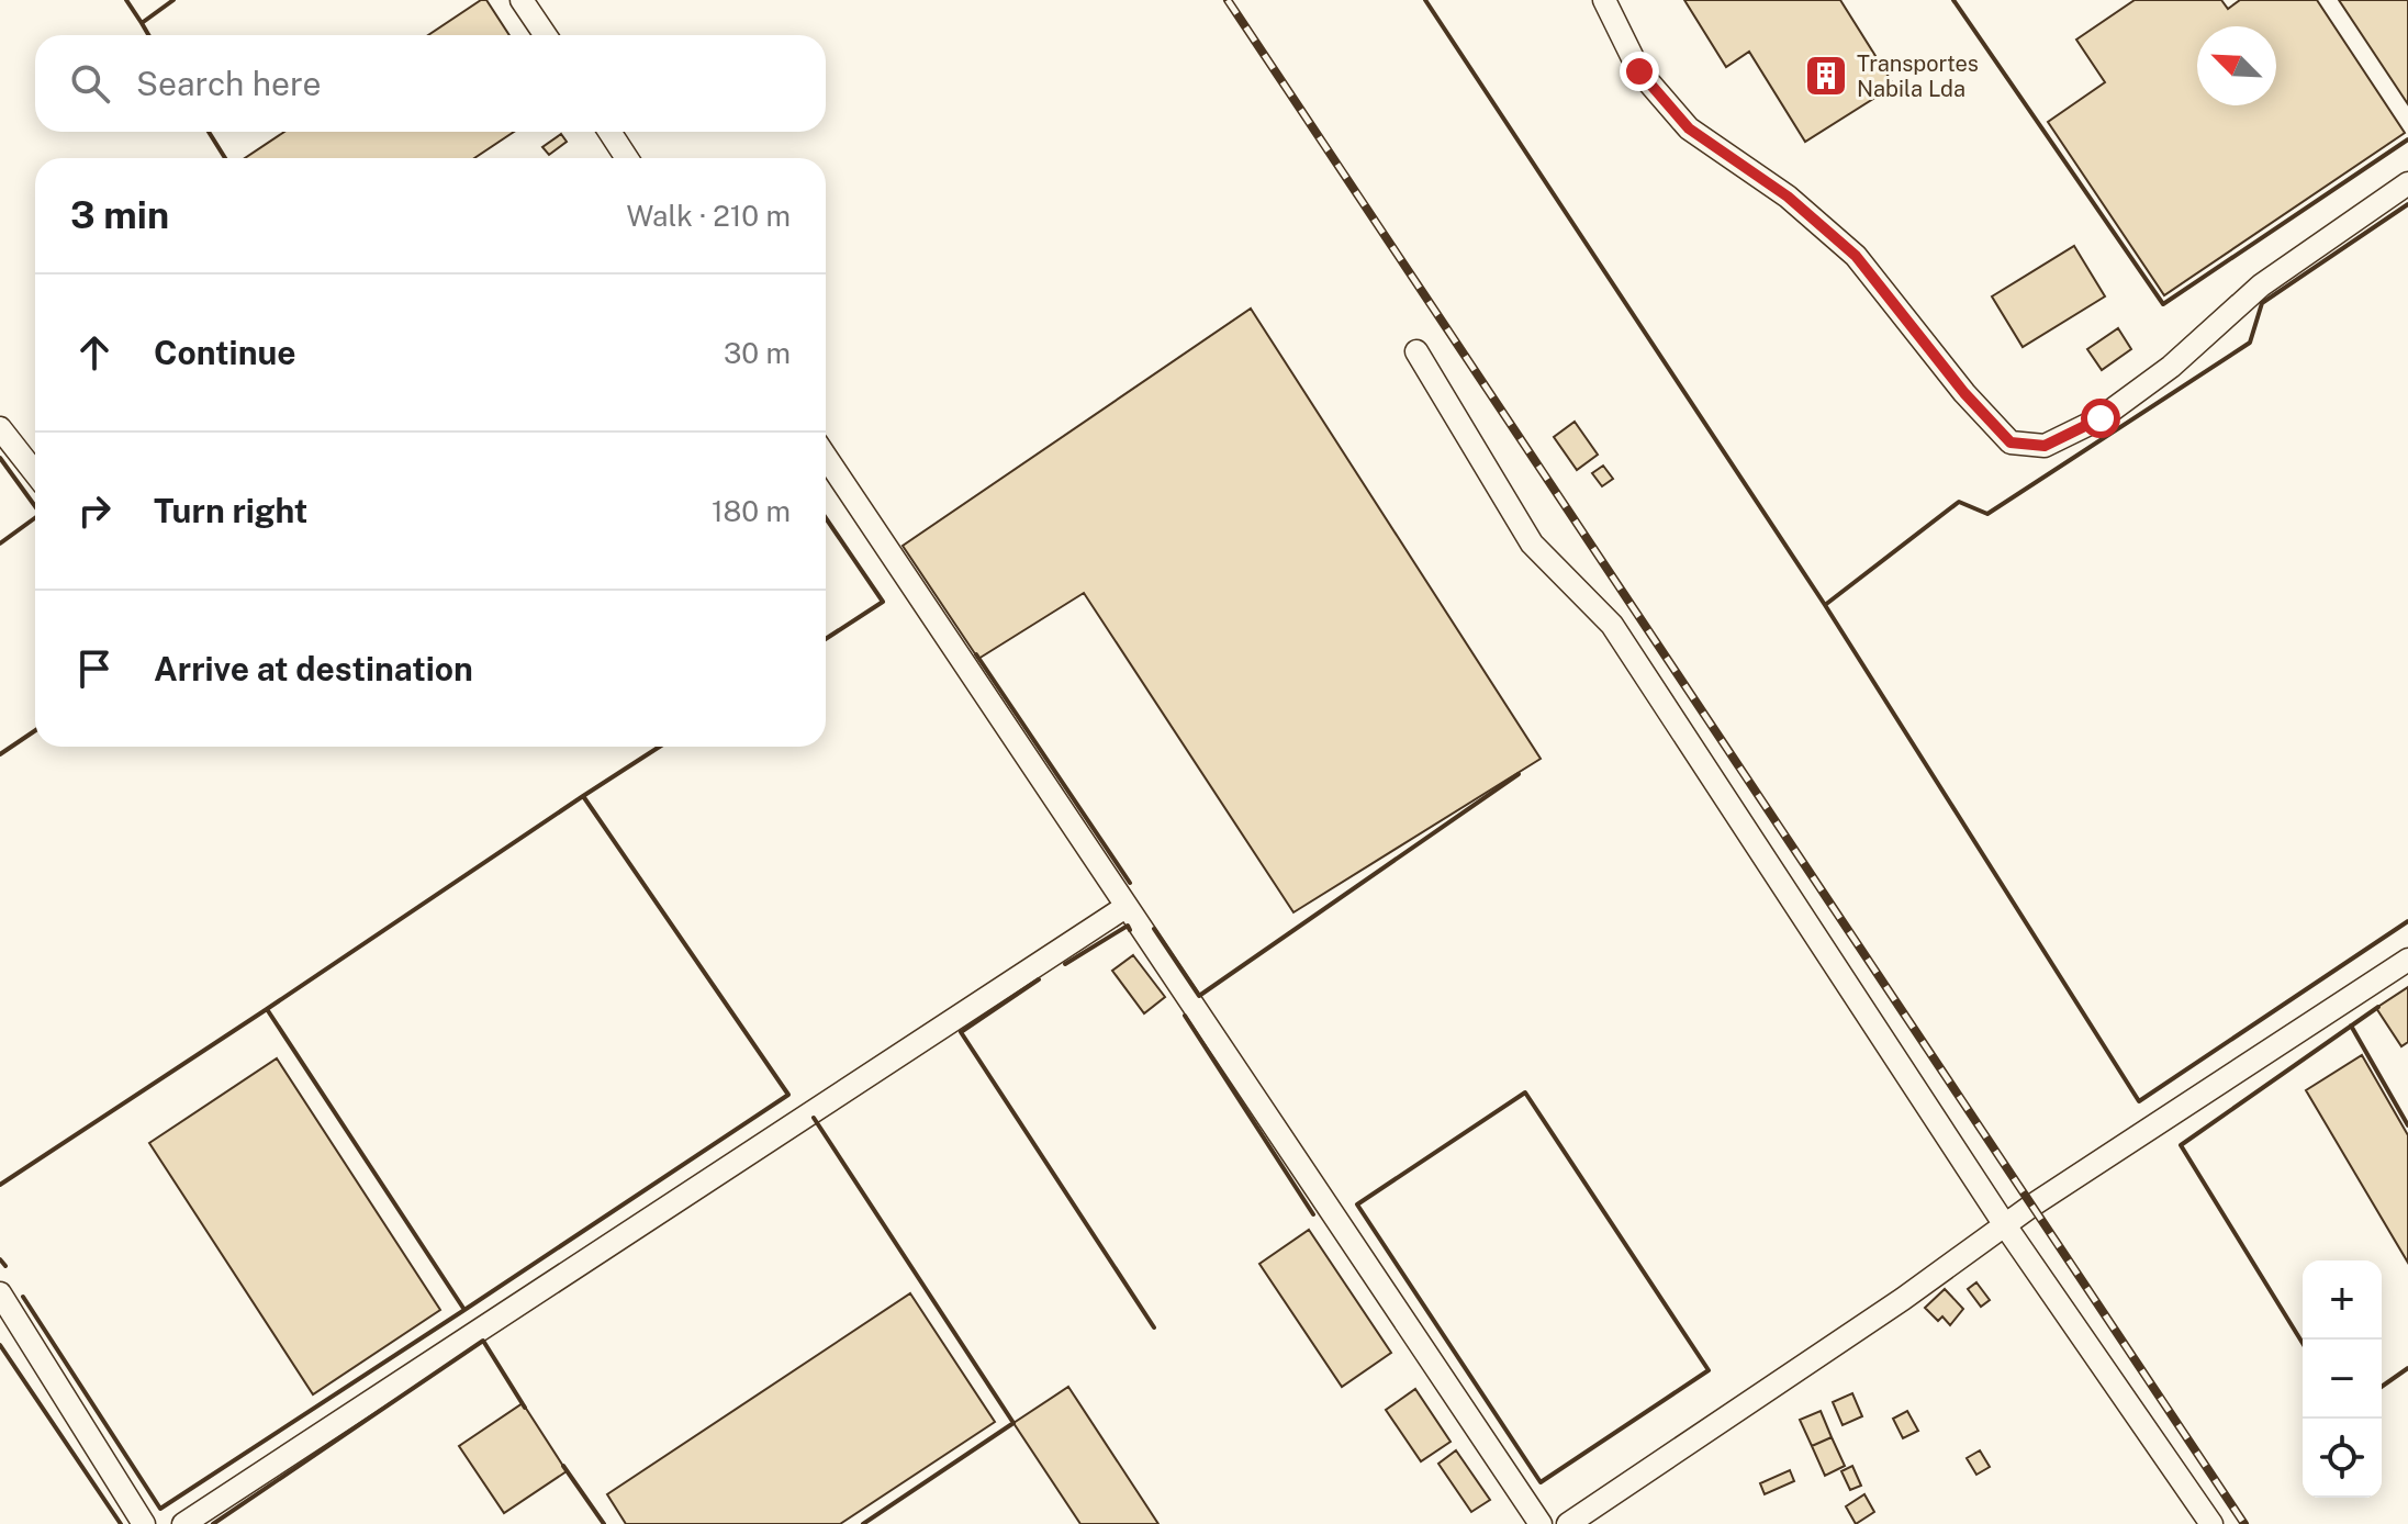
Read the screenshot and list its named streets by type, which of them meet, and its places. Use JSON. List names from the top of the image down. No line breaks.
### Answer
{"places":{"building":["Transportes Nabila Lda"]},"north":"top left","page":{"search":"Search here","heading":["3 min","Walk · 210 m"],"list":[["Continue","30 m"],["Turn right","180 m"],"Arrive at destination"],"map_buttons":["+","−"]}}
